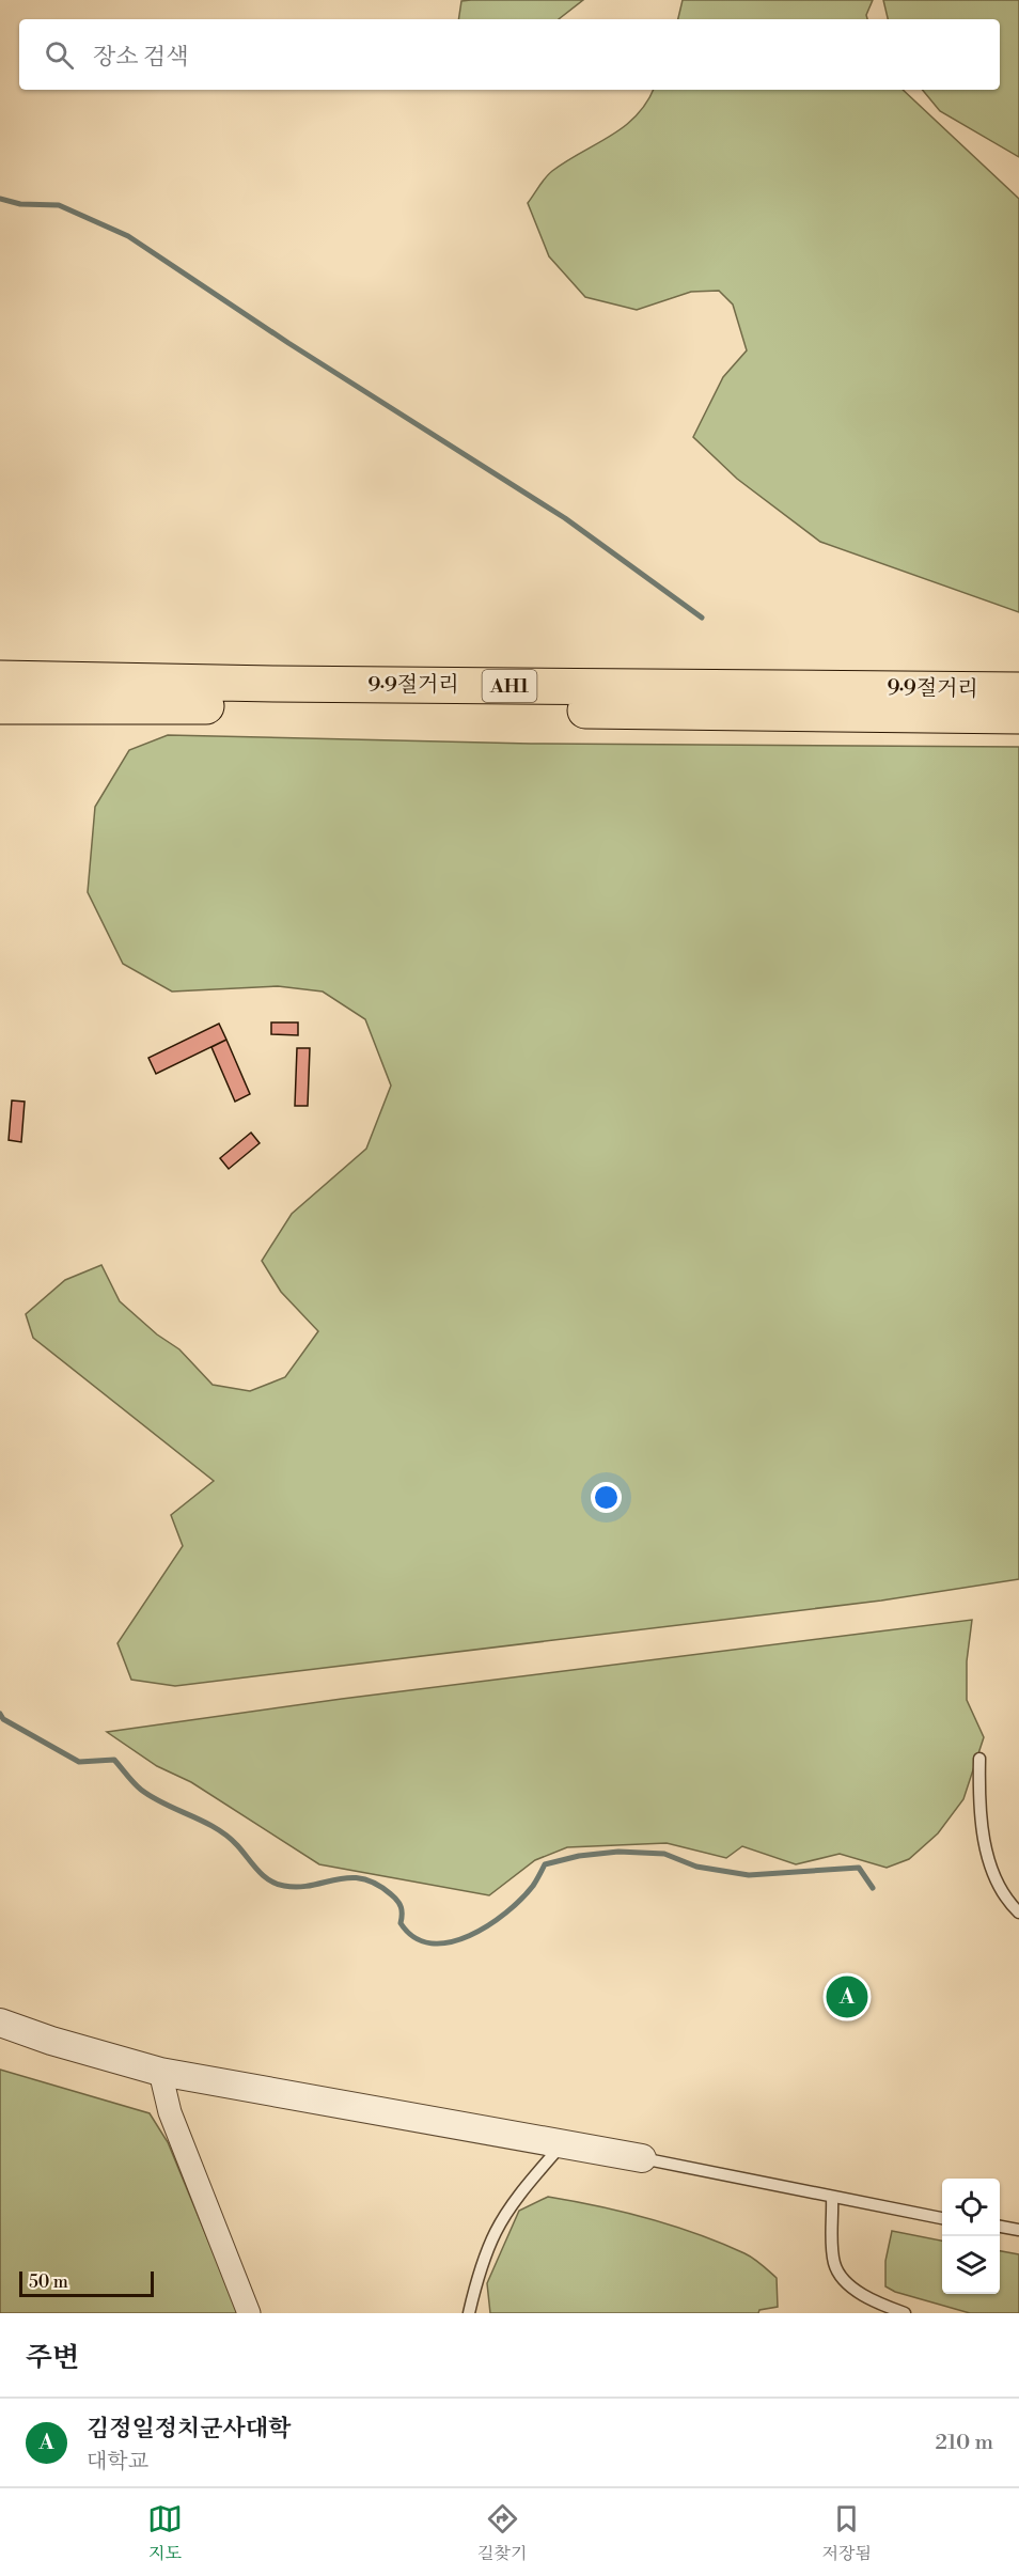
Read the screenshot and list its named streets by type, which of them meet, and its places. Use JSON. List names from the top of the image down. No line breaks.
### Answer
{"streets":{"highway":["9·9절거리","AH1"]},"scale_bar":"50 m","page":{"search":"장소 검색","pins":"A","scale":"50 m","heading":"주변","list":[{"mark":"A","name":"김정일정치군사대학","note":"대학교","value":"210 m"}],"nav":["지도","길찾기","저장됨"]}}
